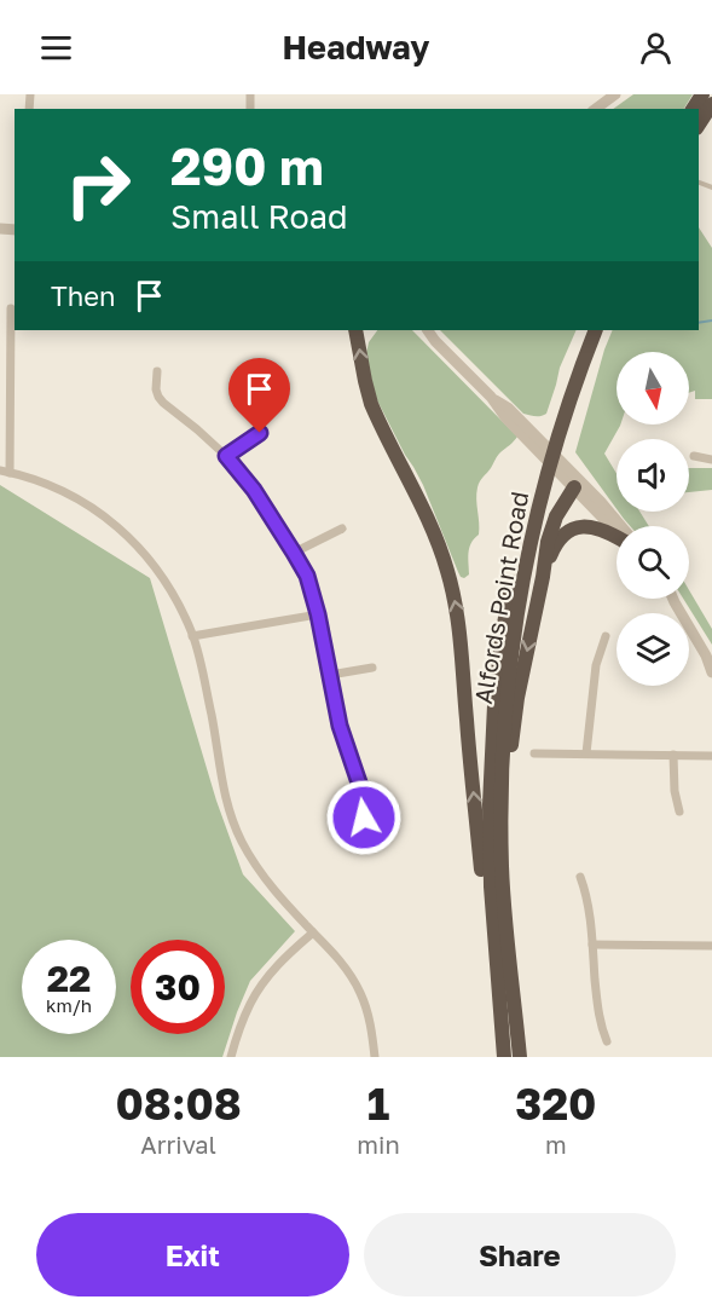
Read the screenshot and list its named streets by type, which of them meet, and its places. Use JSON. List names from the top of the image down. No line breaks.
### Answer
{"streets":{"highway":["Alfords Point Road"]},"north":"bottom","page":{"header":"Headway","turn":["290 m","Small Road"],"then":"Then","speed":"22 km/h","limit":"30","eta":["08:08","Arrival","1","min","320","m"],"buttons":["Exit","Share"]}}
